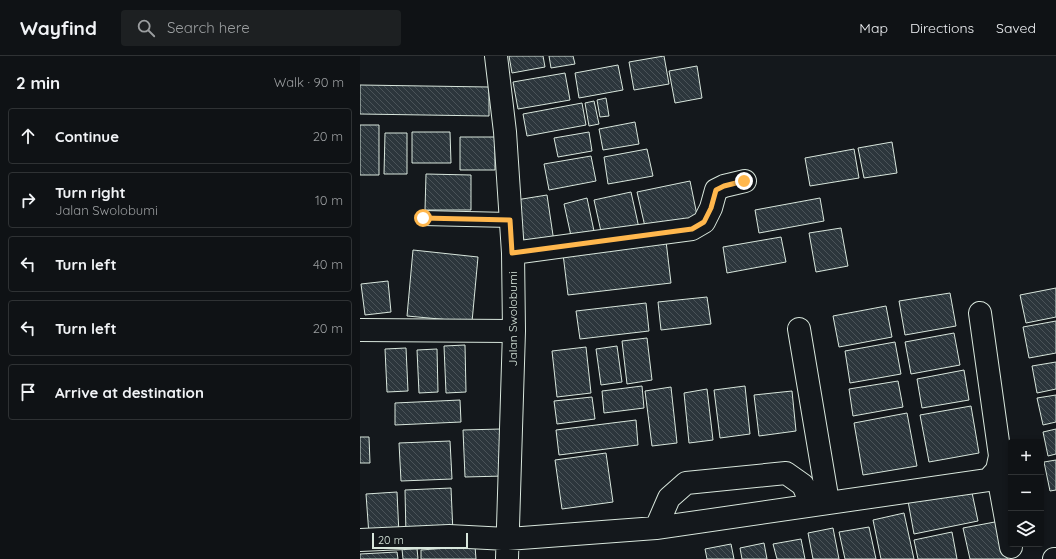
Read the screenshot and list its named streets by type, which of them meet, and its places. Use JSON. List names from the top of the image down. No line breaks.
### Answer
{"streets":{"street":["Jalan Swolobumi"]},"scale_bar":"20 m","page":{"header":"Wayfind","search":"Search here","nav":["Map","Directions","Saved"],"heading":["2 min","Walk · 90 m"],"list":[["Continue","20 m"],["Turn right","Jalan Swolobumi","10 m"],["Turn left","40 m"],["Turn left","20 m"],"Arrive at destination"],"map_buttons":["+","−"],"scale":"20 m"}}
